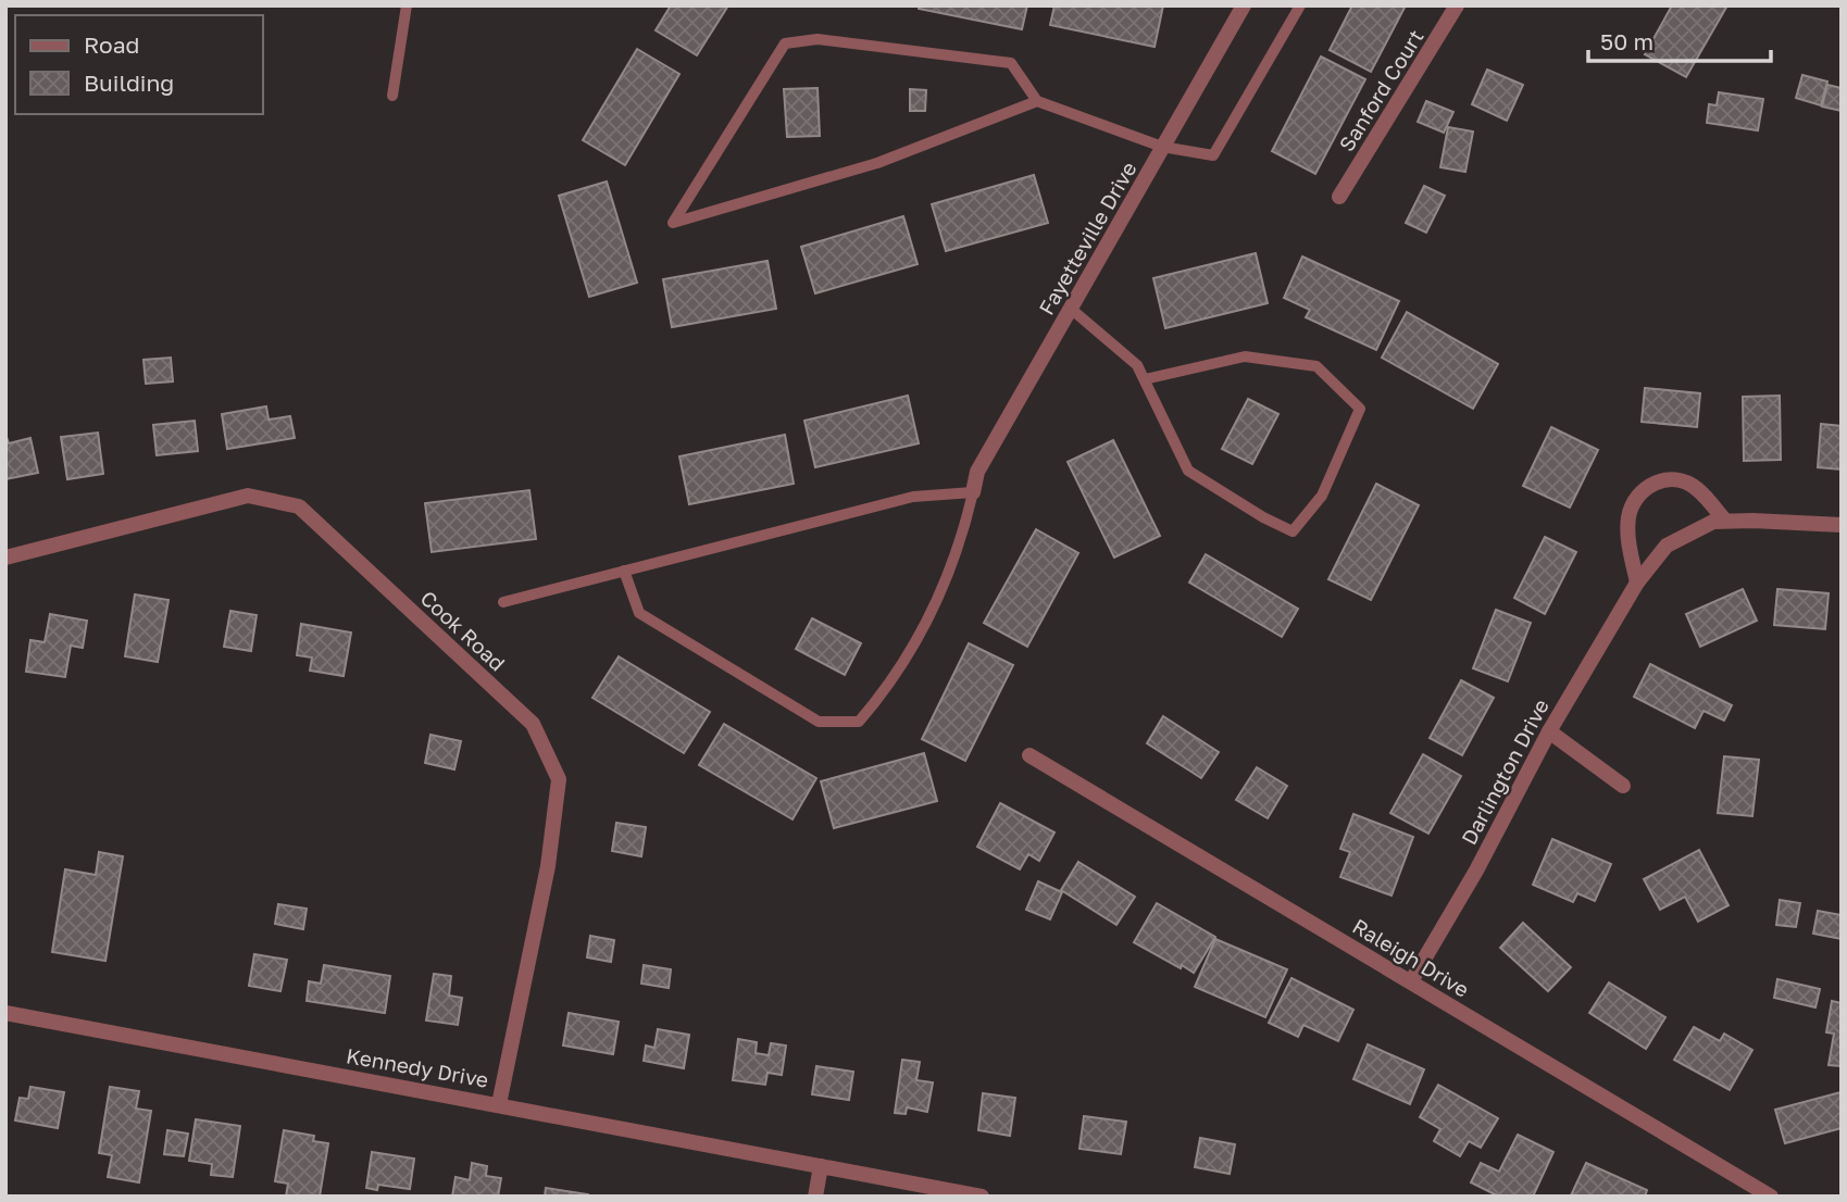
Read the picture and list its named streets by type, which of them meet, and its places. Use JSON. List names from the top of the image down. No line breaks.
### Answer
{"streets":{"street":["Sanford Court","Fayetteville Drive","Cook Road","Darlington Drive","Raleigh Drive","Kennedy Drive"]},"crossings":[["Cook Road","Kennedy Drive"],["Darlington Drive","Raleigh Drive"]],"legend":["Road","Building"],"scale_bar":"50 m"}
